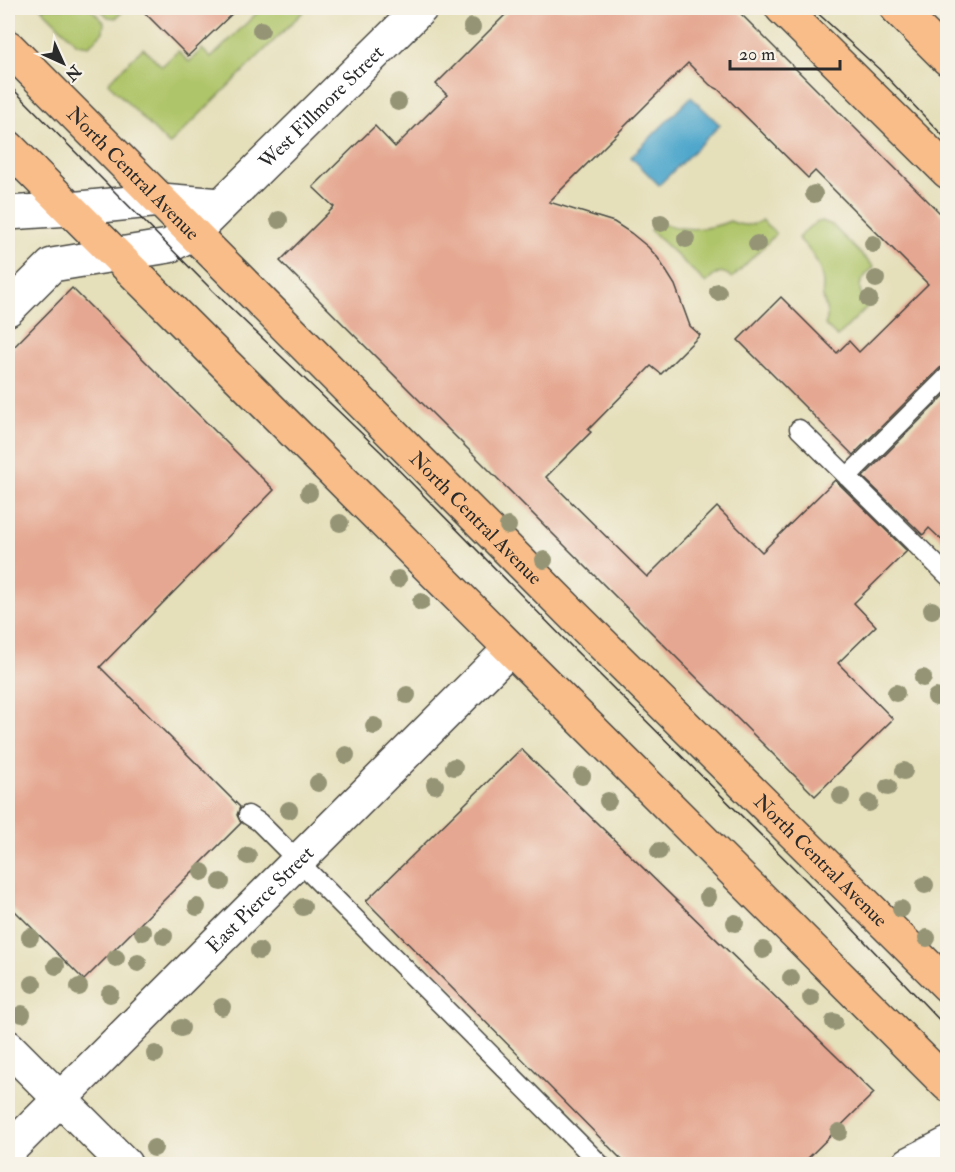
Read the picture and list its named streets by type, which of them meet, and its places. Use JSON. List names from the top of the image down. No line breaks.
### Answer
{"streets":{"main road":["North Central Avenue"],"street":["West Fillmore Street","East Pierce Street"]},"crossings":[["West Fillmore Street","North Central Avenue"]],"scale_bar":"20 m","north":"bottom right"}
